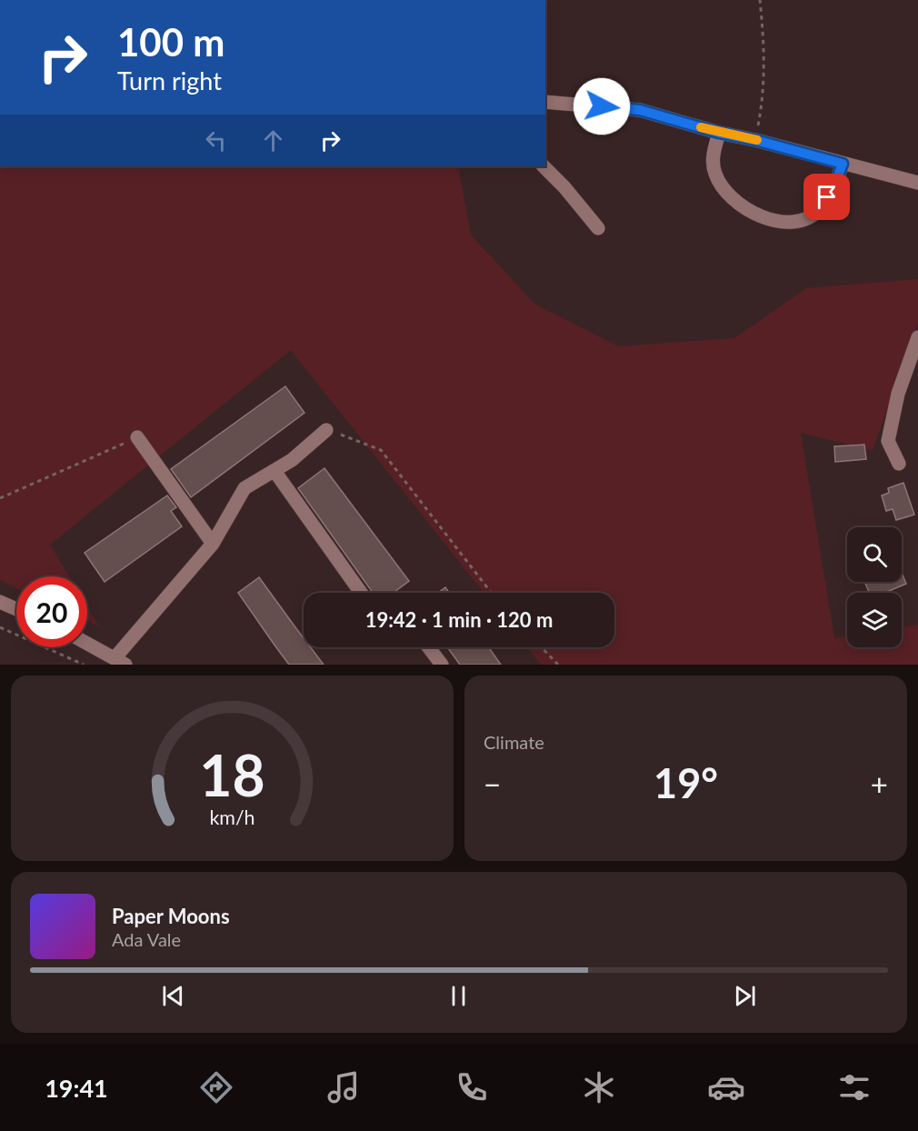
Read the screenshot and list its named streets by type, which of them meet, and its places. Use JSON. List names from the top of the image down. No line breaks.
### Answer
{"page":{"turn":["100 m","Turn right"],"limit":"20","trip":"19:42 · 1 min · 120 m","tile":"Climate","heat":["−","19°","+"],"song":["Paper Moons","Ada Vale"],"tabs":"19:41","gauge":["18","km/h"]}}
